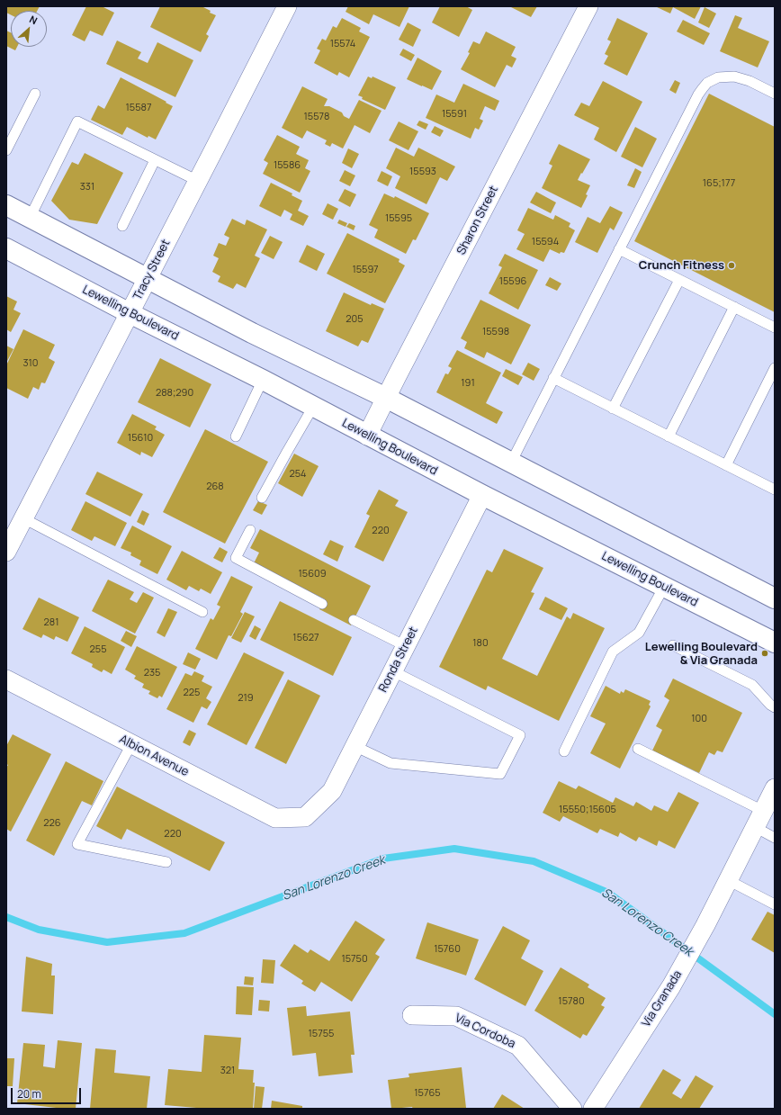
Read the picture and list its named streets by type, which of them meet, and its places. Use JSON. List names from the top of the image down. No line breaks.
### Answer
{"streets":{"main road":["Lewelling Boulevard"],"street":["Sharon Street","Tracy Street","Ronda Street","Albion Avenue","Via Granada","Via Cordoba"]},"crossings":[["Sharon Street","Lewelling Boulevard"],["Tracy Street","Lewelling Boulevard"],["Lewelling Boulevard","Ronda Street"],["Ronda Street","Albion Avenue"]],"water":["San Lorenzo Creek"],"places":["Crunch Fitness","Lewelling Boulevard & Via Granada"],"house_numbers":["15574","15587","15591","15578","15586","15593","165;177","331","15595","15594","15597","15596","205","15598","310","191","288;290","15610","254","268","220","15609","281","15627","180","255","235","225","219","100","15550;15605","226","220","15760","15750","15780","15755","321","15765"],"scale_bar":"20 m","north":"top right"}
